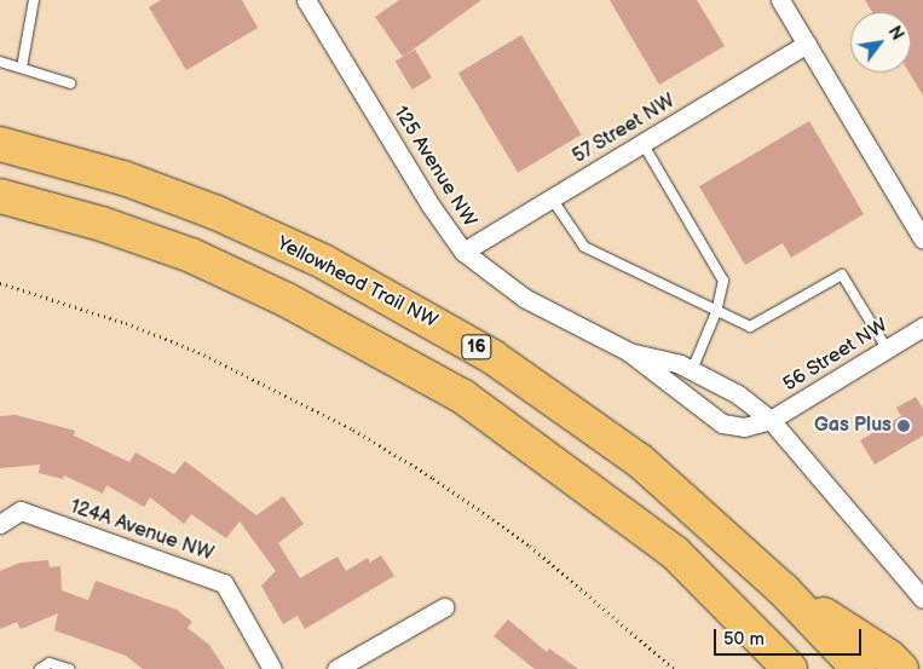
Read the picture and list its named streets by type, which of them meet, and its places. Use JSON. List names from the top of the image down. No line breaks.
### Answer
{"streets":{"highway":["Yellowhead Trail NW","16"],"street":["57 Street NW","125 Avenue NW","56 Street NW","124A Avenue NW"]},"crossings":[["57 Street NW","125 Avenue NW"],["125 Avenue NW","56 Street NW"]],"places":["Gas Plus"],"scale_bar":"50 m","north":"top right"}
